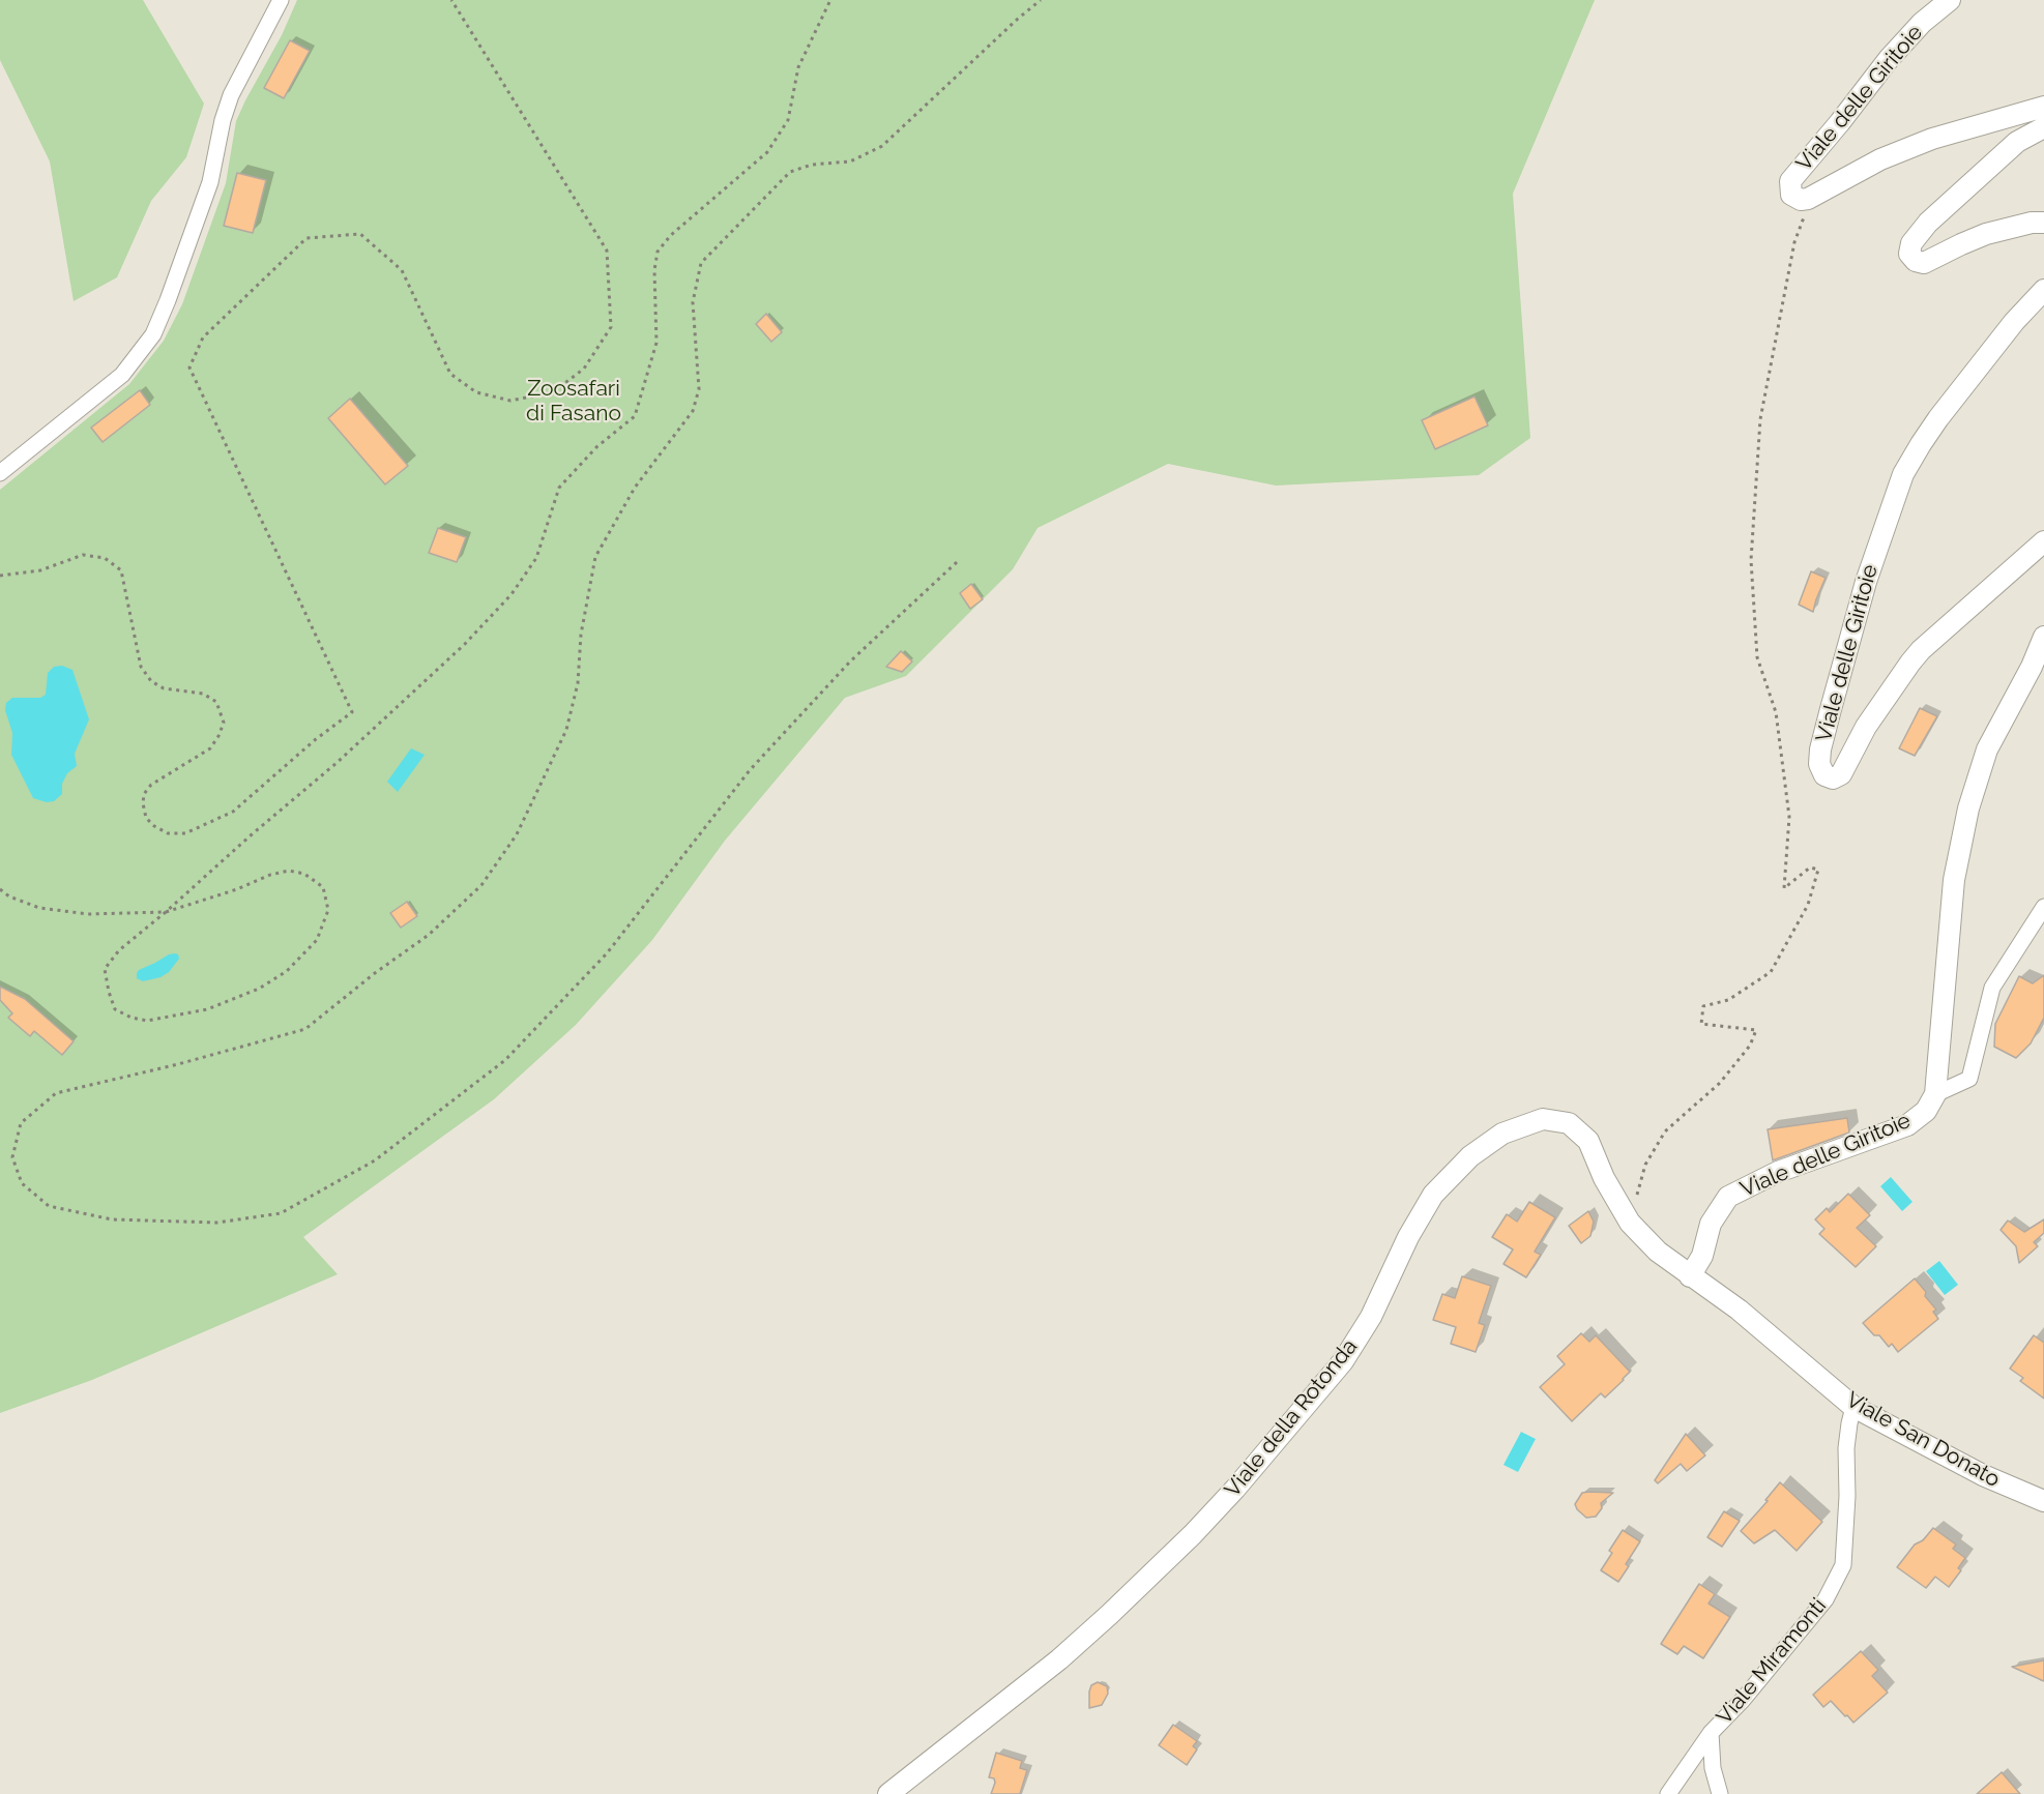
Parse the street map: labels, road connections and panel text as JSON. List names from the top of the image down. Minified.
{"streets":{"street":["Viale delle Giritoie","Viale della Rotonda","Viale San Donato","Viale Miramonti"]},"crossings":[["Viale delle Giritoie","Viale della Rotonda"],["Viale delle Giritoie","Viale San Donato"],["Viale della Rotonda","Viale San Donato"],["Viale San Donato","Viale Miramonti"]],"parks":["Zoosafari di Fasano"]}
